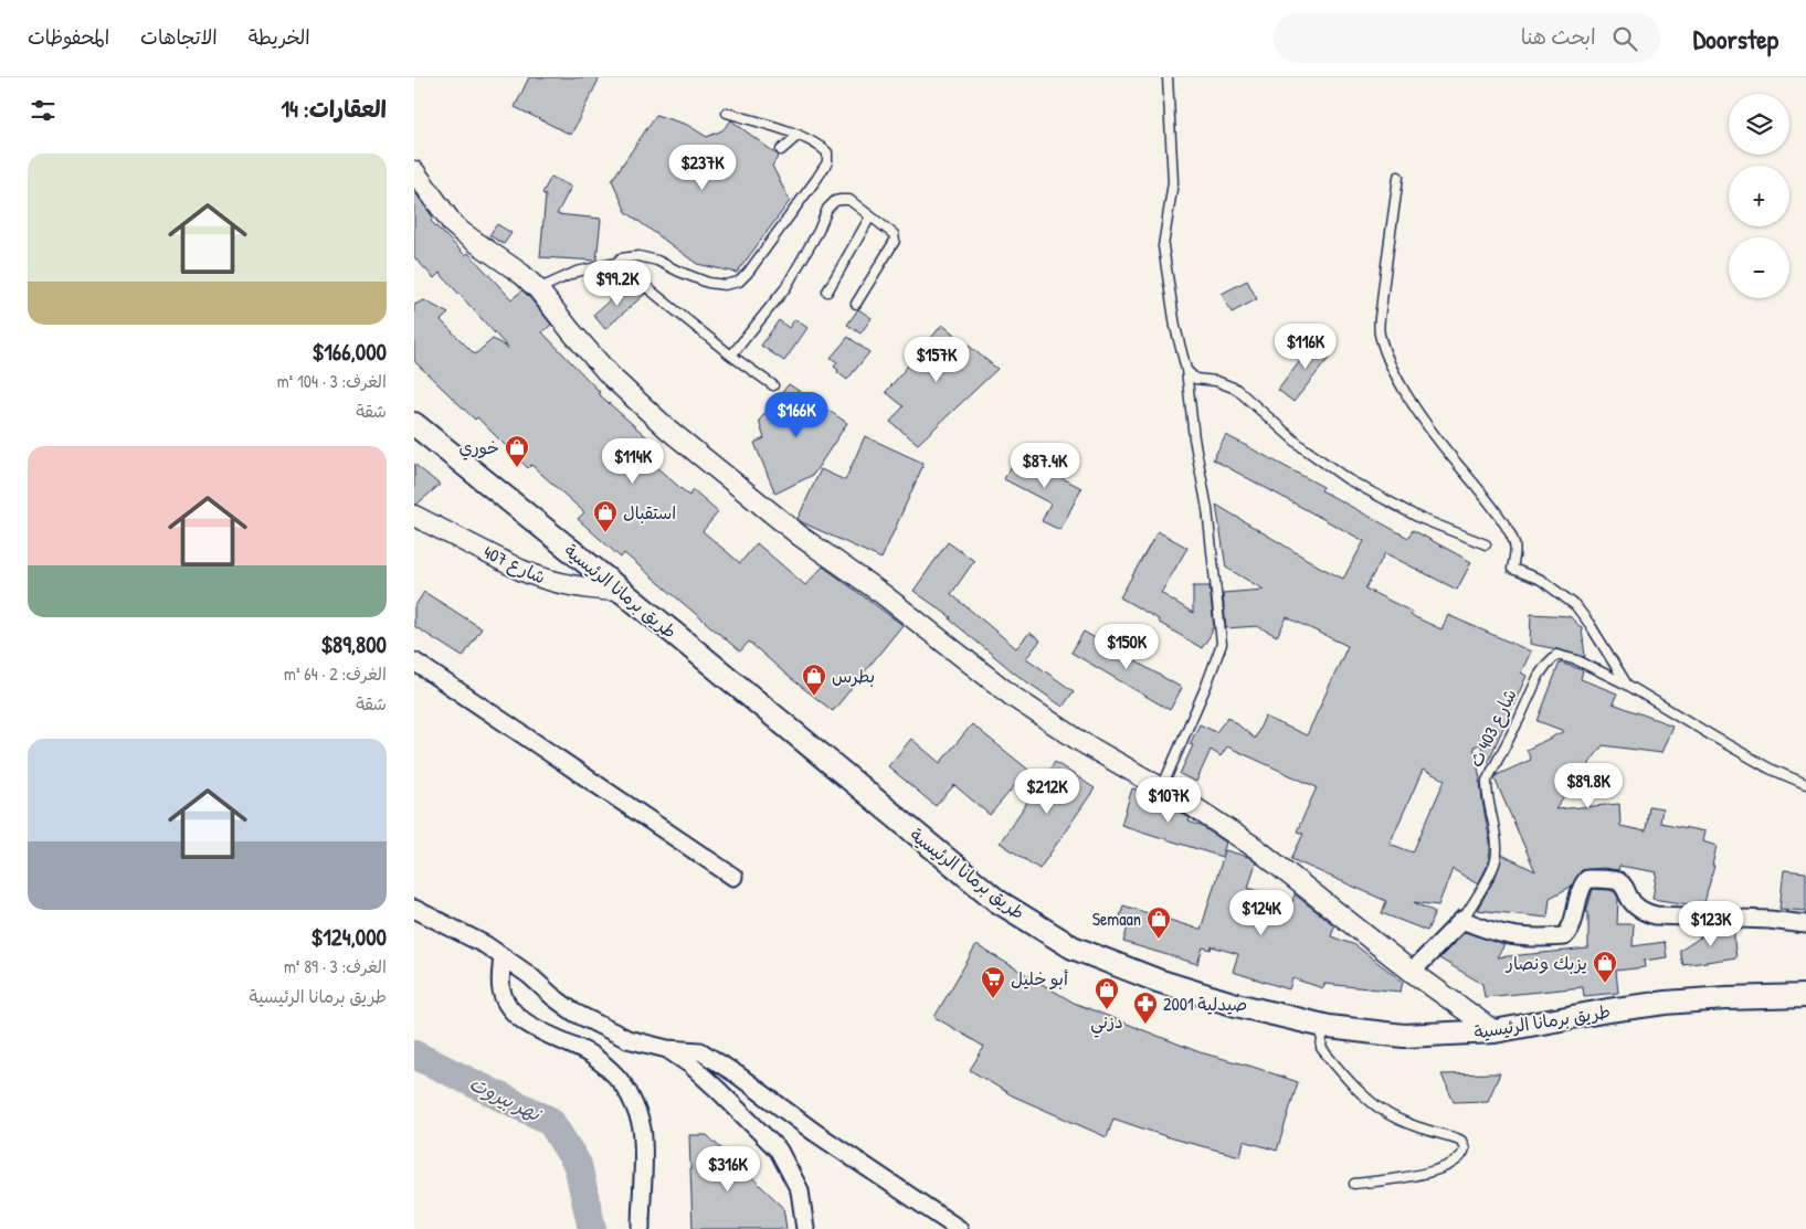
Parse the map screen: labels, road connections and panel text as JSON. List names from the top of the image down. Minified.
{"streets":{"main road":["طريق برمانا الرئيسية"],"street":["شارع 407","شارع 403 ث"]},"crossings":[["شارع 407","طريق برمانا الرئيسية"]],"water":["نهر بيروت"],"places":{"shop":["خوري","استقبال","بطرس","Semaan","يزبك ونصار","دزني"],"supermarket":["أبو خليل"],"pharmacy":["صيدلية 2001"]},"page":{"header":"Doorstep","search":"ابحث هنا","nav":["الخريطة","الاتجاهات","المحفوظات"],"heading":"العقارات: 14","map_buttons":["+","−"],"list":[{"name":"$166,000","note":"الغرف: 3 · 104 m² · شقة"},{"name":"$89,800","note":"الغرف: 2 · 64 m² · شقة"},{"name":"$124,000","note":"الغرف: 3 · 89 m² · طريق برمانا الرئيسية"}],"price":["$237K","$99.2K","$116K","$157K","$166K","$114K","$87.4K","$150K","$89.8K","$212K","$107K","$124K","$123K","$316K"]}}
